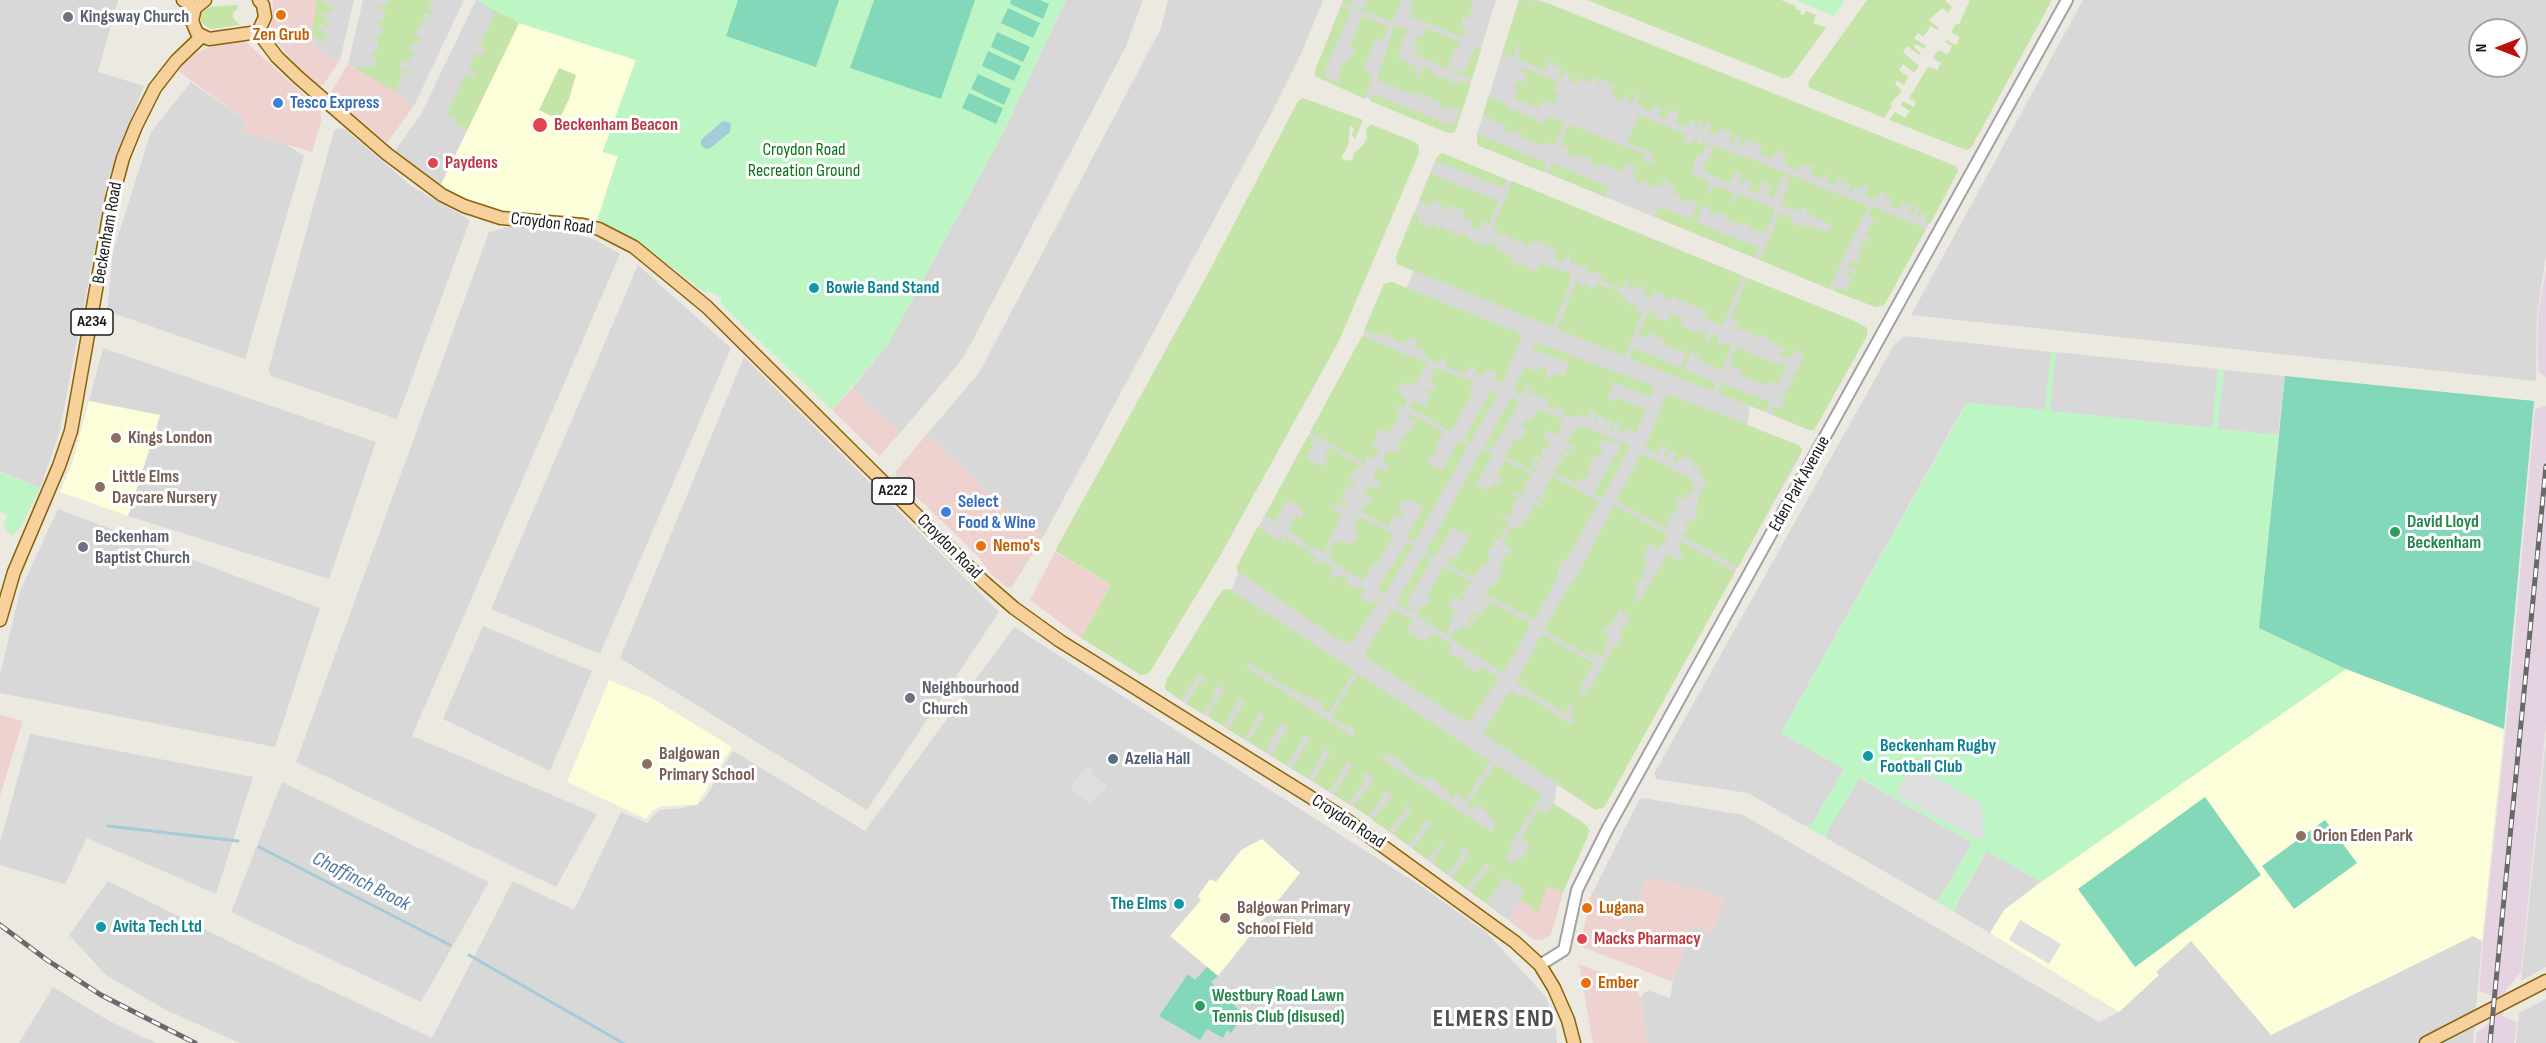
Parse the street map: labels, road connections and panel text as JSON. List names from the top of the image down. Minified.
{"streets":{"main road":["Croydon Road","Beckenham Road","A234","A222"],"street":["Eden Park Avenue"]},"crossings":[["Croydon Road","Eden Park Avenue"]],"districts":["ELMERS END"],"water":["Chaffinch Brook"],"parks":["Croydon Road Recreation Ground"],"places":["Zen Grub","Kingsway Church","Tesco Express","Beckenham Beacon","Paydens","Bowie Band Stand","Kings London","Little Elms Daycare Nursery","Select Food & Wine","David Lloyd Beckenham","Nemo's","Beckenham Baptist Church","Neighbourhood Church","Beckenham Rugby Football Club","Azelia Hall","Balgowan Primary School","Orion Eden Park","The Elms","Lugana","Balgowan Primary School Field","Avita Tech Ltd","Macks Pharmacy","Ember","Westbury Road Lawn Tennis Club (disused)"],"north":"left"}
